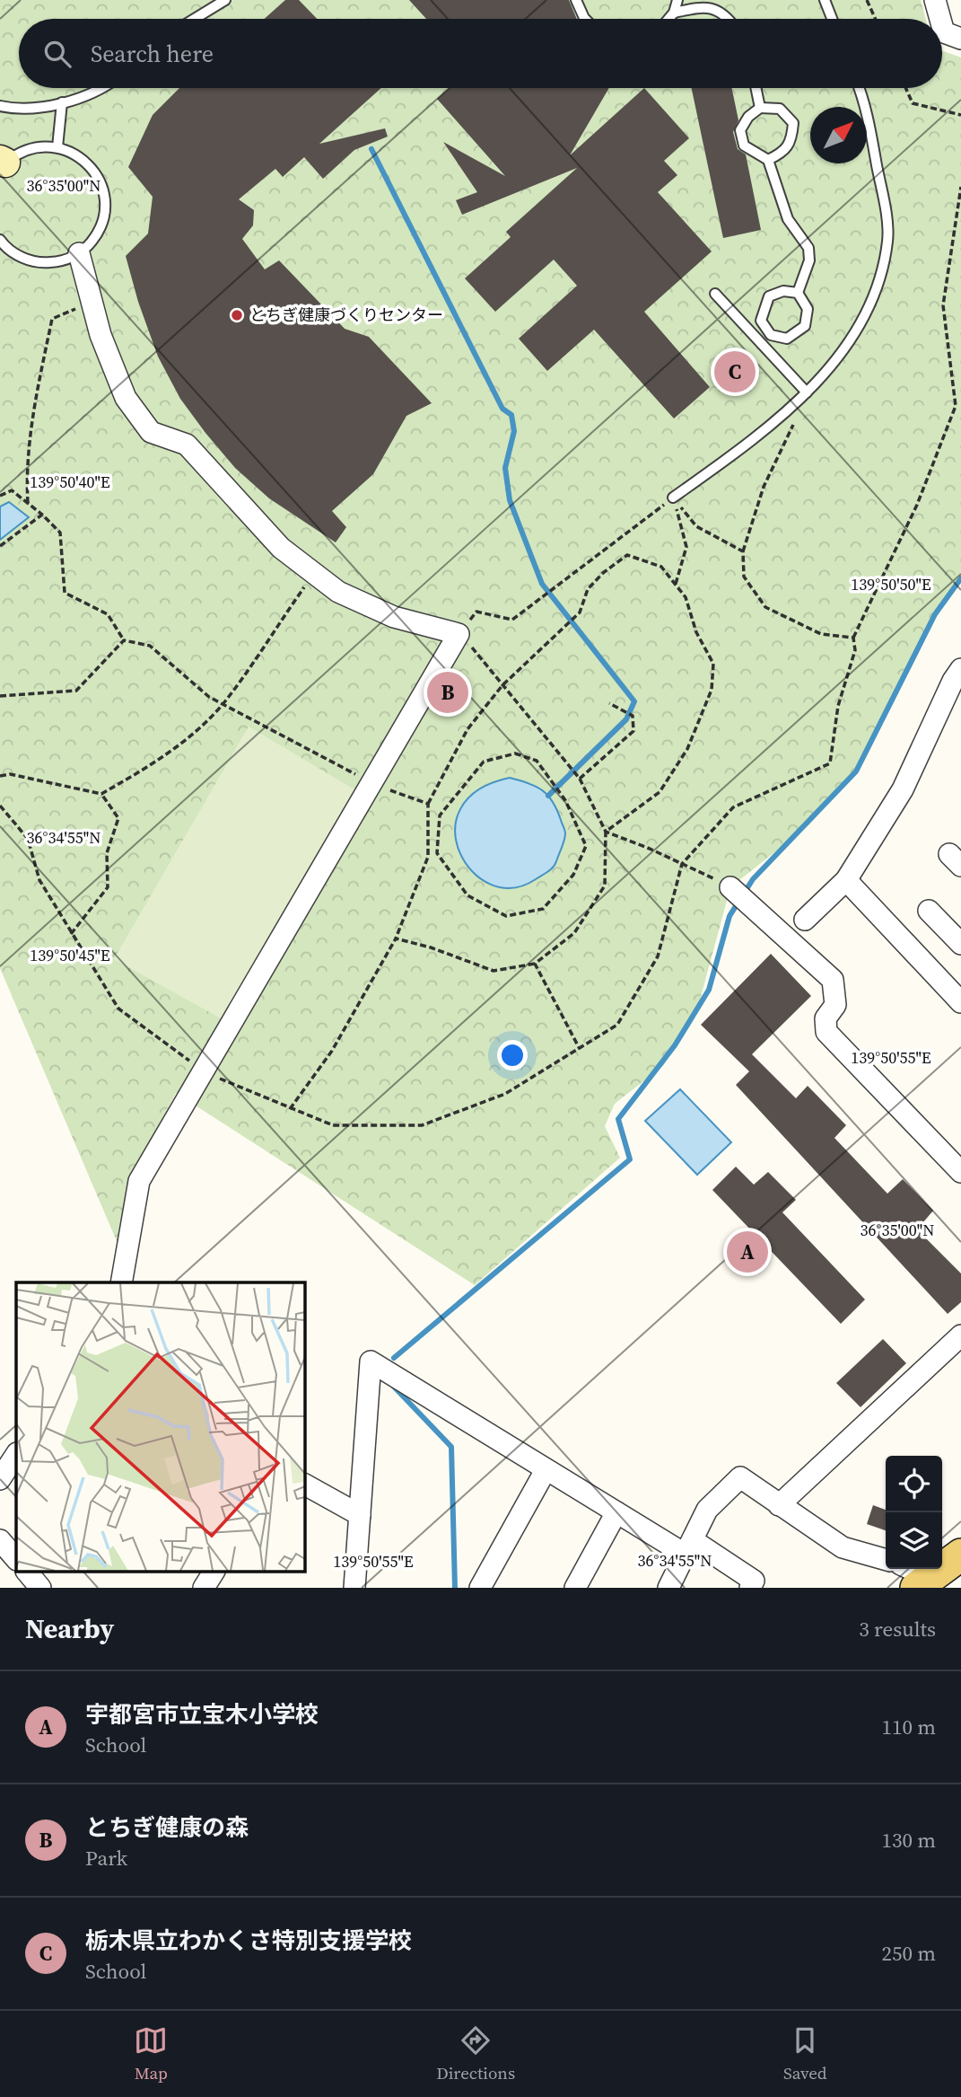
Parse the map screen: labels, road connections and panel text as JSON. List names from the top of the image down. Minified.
{"places":["とちぎ健康づくりセンター"],"north":"top right","page":{"search":"Search here","pins":["C","B","A"],"heading":["Nearby","3 results"],"list":[{"mark":"A","name":"宇都宮市立宝木小学校","note":"School","value":"110 m"},{"mark":"B","name":"とちぎ健康の森","note":"Park","value":"130 m"},{"mark":"C","name":"栃木県立わかくさ特別支援学校","note":"School","value":"250 m"}],"nav":["Map","Directions","Saved"]},"coordinates":["36°35'00\"N","139°50'40\"E","139°50'50\"E","36°34'55\"N","139°50'45\"E","139°50'55\"E"]}
